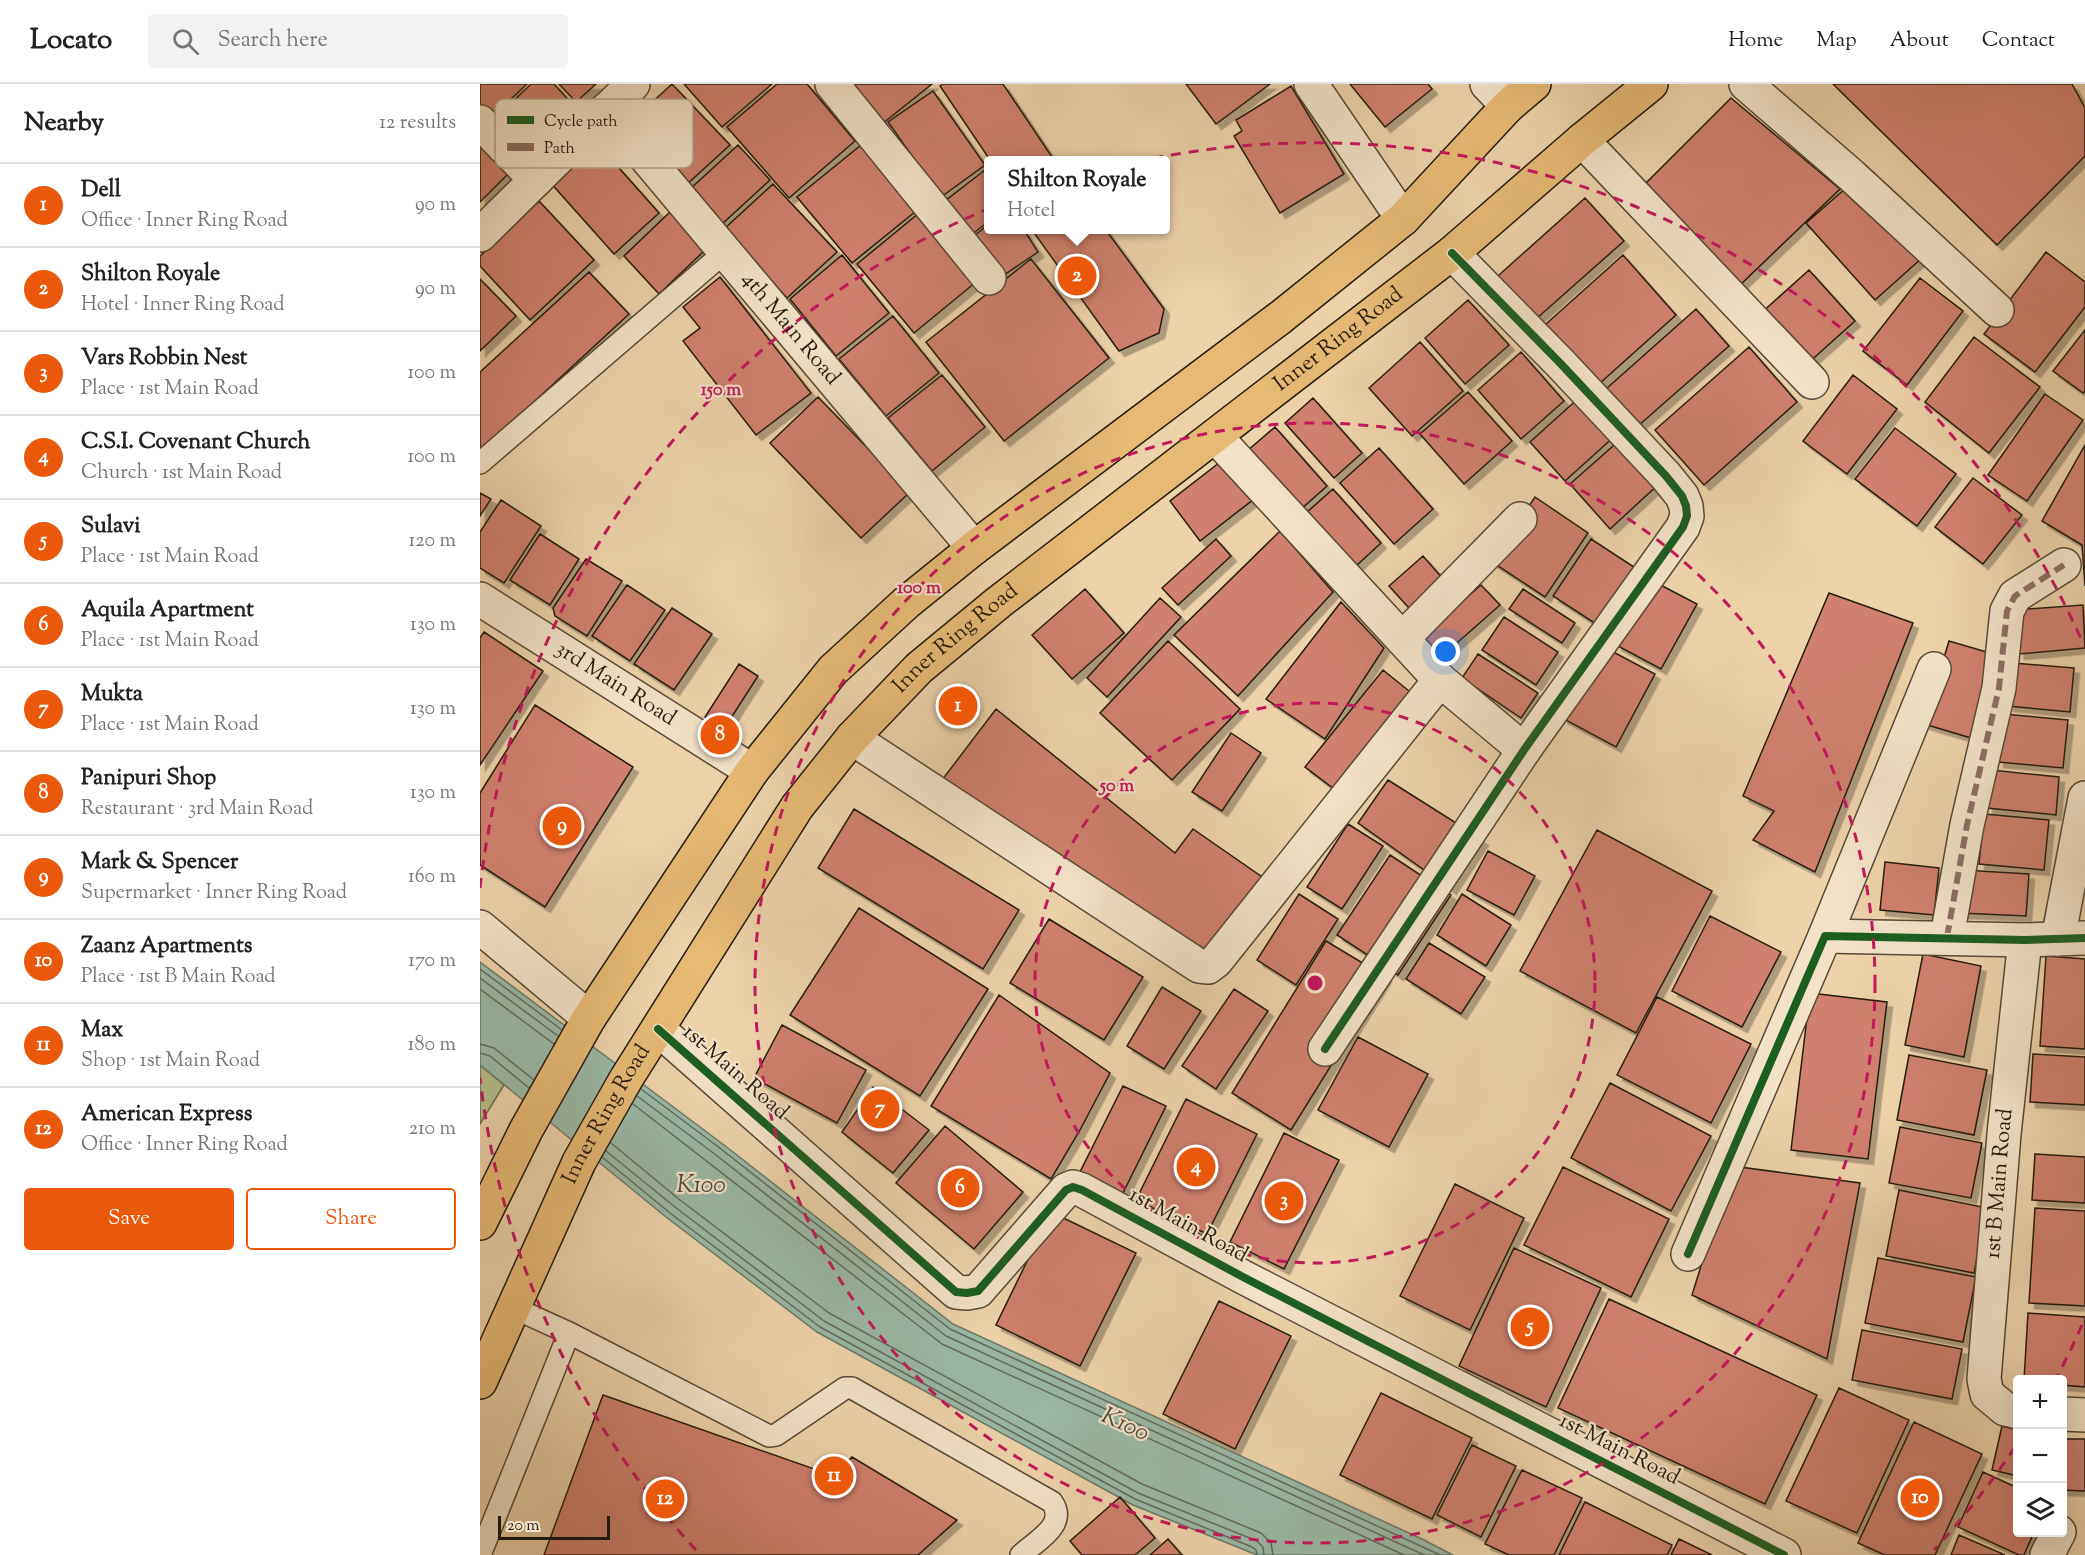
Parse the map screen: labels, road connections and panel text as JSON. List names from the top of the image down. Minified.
{"streets":{"main road":["Inner Ring Road"],"street":["4th Main Road","3rd Main Road","1st Main Road","1st B Main Road"]},"crossings":[["Inner Ring Road","1st Main Road"]],"water":["K100"],"legend":["Cycle path","Path"],"scale_bar":"20 m","page":{"header":"Locato","search":"Search here","nav":["Home","Map","About","Contact"],"heading":["Nearby","12 results"],"popup":["Shilton Royale","Hotel"],"list":[{"mark":"1","name":"Dell","note":"Office · Inner Ring Road","value":"90 m"},{"mark":"2","name":"Shilton Royale","note":"Hotel · Inner Ring Road","value":"90 m"},{"mark":"3","name":"Vars Robbin Nest","note":"Place · 1st Main Road","value":"100 m"},{"mark":"4","name":"C.S.I. Covenant Church","note":"Church · 1st Main Road","value":"100 m"},{"mark":"5","name":"Sulavi","note":"Place · 1st Main Road","value":"120 m"},{"mark":"6","name":"Aquila Apartment","note":"Place · 1st Main Road","value":"130 m"},{"mark":"7","name":"Mukta","note":"Place · 1st Main Road","value":"130 m"},{"mark":"8","name":"Panipuri Shop","note":"Restaurant · 3rd Main Road","value":"130 m"},{"mark":"9","name":"Mark & Spencer","note":"Supermarket · Inner Ring Road","value":"160 m"},{"mark":"10","name":"Zaanz Apartments","note":"Place · 1st B Main Road","value":"170 m"},{"mark":"11","name":"Max","note":"Shop · 1st Main Road","value":"180 m"},{"mark":"12","name":"American Express","note":"Office · Inner Ring Road","value":"210 m"}],"pins":["2","1","8","9","7","4","6","3","5","11","10","12"],"buttons":["Save","Share"],"map_buttons":["+","−"],"scale":"20 m"},"rings":["150 m","100 m","50 m"]}
